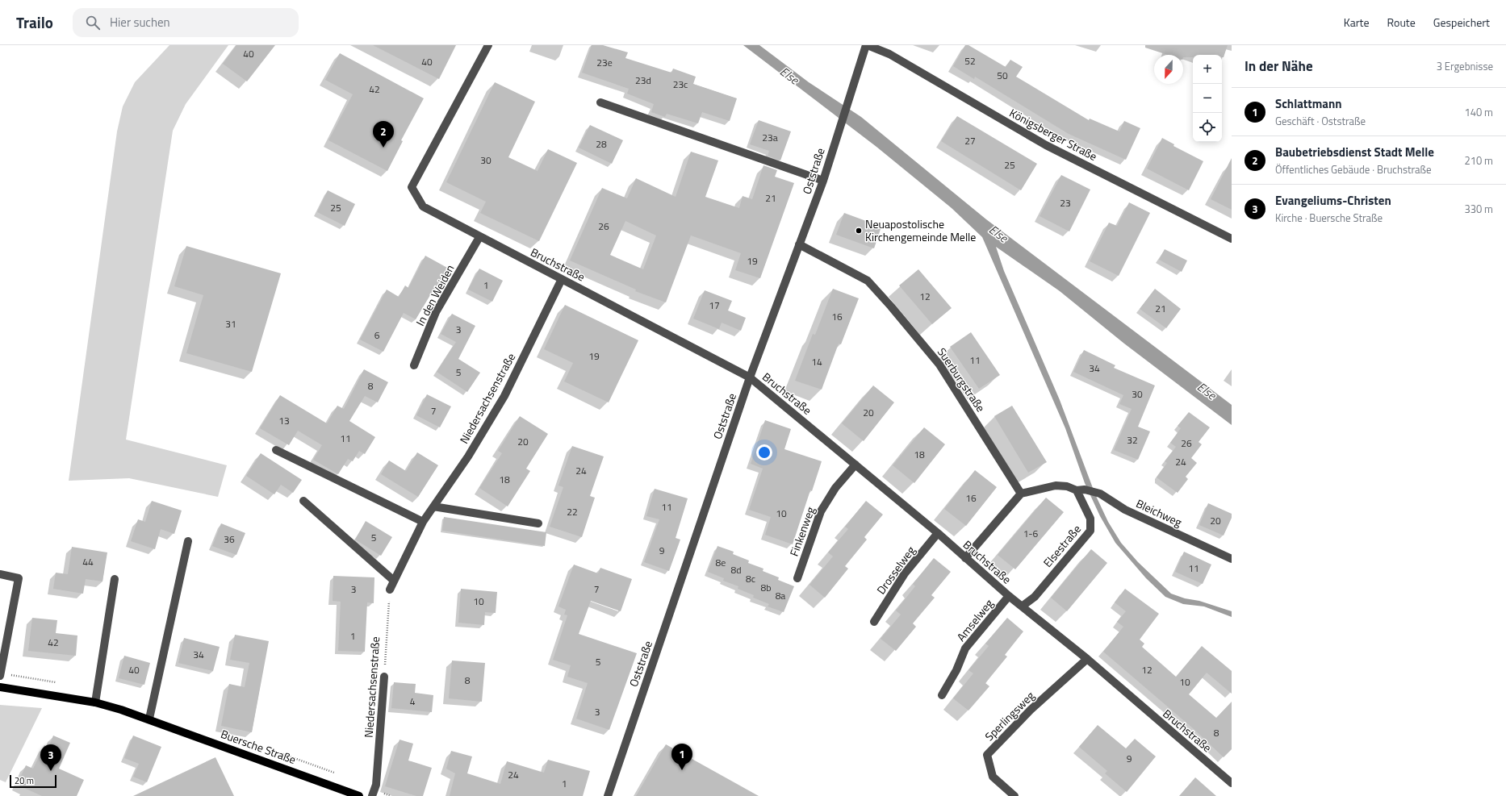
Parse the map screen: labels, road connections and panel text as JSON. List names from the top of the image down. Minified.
{"streets":{"main road":["Buersche Straße"],"street":["Königsberger Straße","Oststraße","Bruchstraße","In den Weiden","Suerburgstraße","Niedersachsenstraße","Bleichweg","Finkenweg","Elsestraße","Drosselweg","Amselweg","Sperlingsweg"]},"crossings":[["Königsberger Straße","Oststraße"],["Oststraße","Bruchstraße"],["Oststraße","Suerburgstraße"],["Bruchstraße","In den Weiden"],["Bruchstraße","Niedersachsenstraße"],["Bruchstraße","Finkenweg"],["Bruchstraße","Elsestraße"],["Bruchstraße","Drosselweg"],["Bruchstraße","Amselweg"],["Bruchstraße","Sperlingsweg"],["Suerburgstraße","Bleichweg"],["Bleichweg","Elsestraße"]],"water":["Else"],"places":["Neuapostolische Kirchengemeinde Melle"],"house_numbers":["40","52","40","23e","50","23d","23c","42","23a","27","28","30","25","21","23","25","26","19","1","12","17","21","16","31","3","6","19","11","14","34","5","8","30","7","20","13","11","32","20","26","18","24","24","18","16","11","22","10","20","1-6","5","36","9","44","8e","11","8d","8c","8b","3","7","8a","10","1","42","34","5","40","12","8","10","4","3","8","9","24","1"],"scale_bar":"20 m","north":"bottom","page":{"header":"Trailo","search":"Hier suchen","nav":["Karte","Route","Gespeichert"],"heading":["In der Nähe","3 Ergebnisse"],"map_buttons":["+","−"],"list":[{"mark":"1","name":"Schlattmann","note":"Geschäft · Oststraße","value":"140 m"},{"mark":"2","name":"Baubetriebsdienst Stadt Melle","note":"Öffentliches Gebäude · Bruchstraße","value":"210 m"},{"mark":"3","name":"Evangeliums-Christen","note":"Kirche · Buersche Straße","value":"330 m"}],"pins":["2","1","3"],"scale":"20 m"}}
